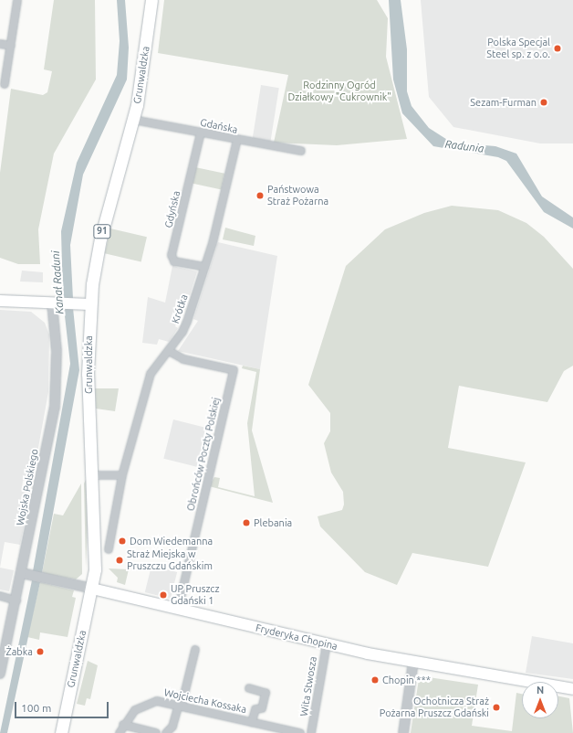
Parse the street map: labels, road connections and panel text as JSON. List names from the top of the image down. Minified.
{"streets":{"main road":["Grunwaldzka","91","Fryderyka Chopina"],"street":["Gdańska","Gdyńska","Krótka","Obrońców Poczty Polskiej","Wojska Polskiego","Wita Stwosza","Wojciecha Kossaka"]},"crossings":[["Grunwaldzka","Gdańska"],["Grunwaldzka","Fryderyka Chopina"],["Gdańska","Gdyńska"],["Gdańska","Krótka"],["Gdyńska","Krótka"],["Krótka","Obrońców Poczty Polskiej"],["Obrońców Poczty Polskiej","Fryderyka Chopina"],["Wojska Polskiego","Fryderyka Chopina"],["Fryderyka Chopina","Wita Stwosza"]],"water":["Radunia","Kanał Raduni"],"parks":["Rodzinny Ogród Działkowy \"Cukrownik\""],"places":["Polska Specjal Steel sp. z o.o.","Sezam-Furman","Państwowa Straż Pożarna","Plebania","Dom Wiedemanna","Straż Miejska w Pruszczu Gdańskim","UP Pruszcz Gdański 1","Żabka","Chopin ***","Ochotnicza Straż Pożarna Pruszcz Gdański"],"scale_bar":"100 m","north":"top"}
